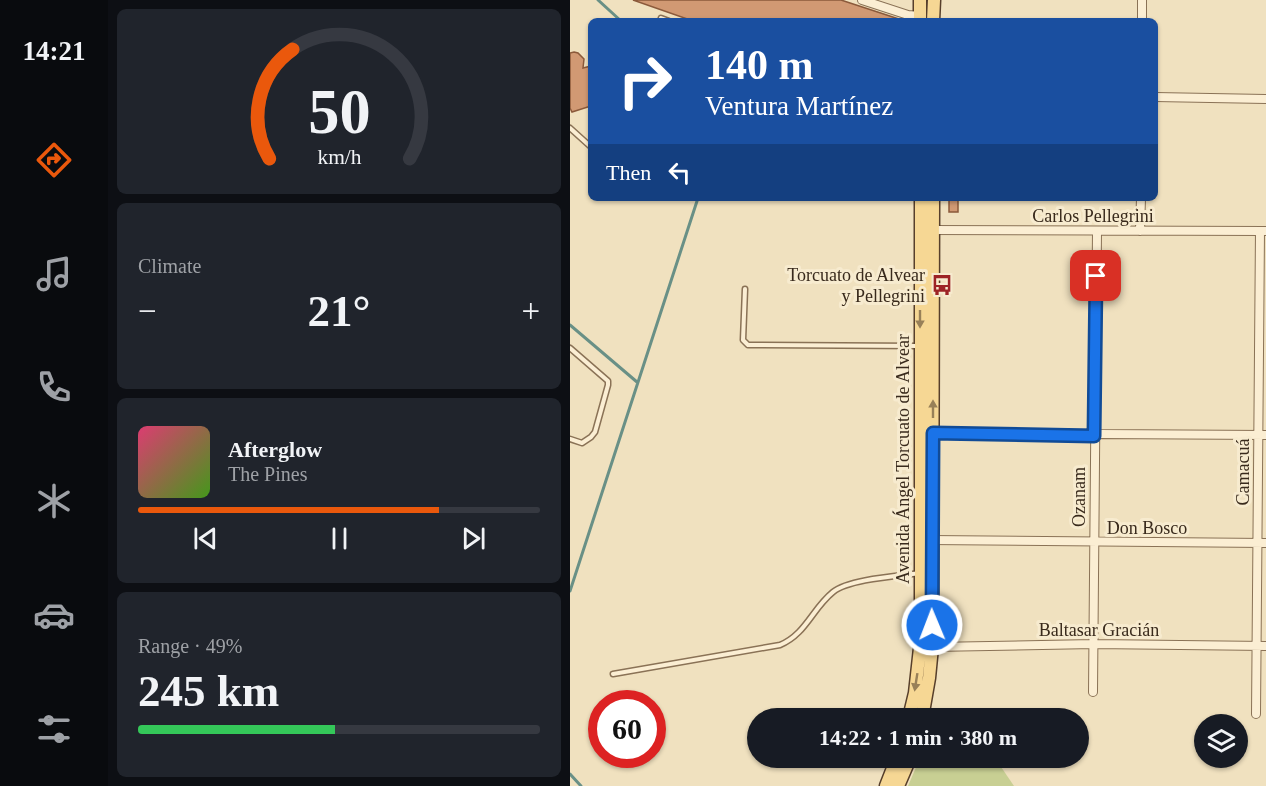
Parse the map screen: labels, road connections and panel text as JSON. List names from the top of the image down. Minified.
{"streets":{"main road":["Avenida Ángel Torcuato de Alvear"],"street":["Carlos Pellegrini","Camacuá","Ozanam","Don Bosco","Baltasar Gracián"]},"crossings":[["Carlos Pellegrini","Avenida Ángel Torcuato de Alvear"],["Carlos Pellegrini","Camacuá"],["Carlos Pellegrini","Ozanam"],["Avenida Ángel Torcuato de Alvear","Don Bosco"],["Avenida Ángel Torcuato de Alvear","Baltasar Gracián"],["Camacuá","Don Bosco"],["Camacuá","Baltasar Gracián"],["Ozanam","Don Bosco"],["Ozanam","Baltasar Gracián"]],"places":{"bus stop":["Torcuato de Alvear y Pellegrini"]},"page":{"tabs":"14:21","turn":["140 m","Ventura Martínez"],"then":"Then","tile":["Climate",["Range · 49%","245 km"]],"heat":["−","21°","+"],"song":["Afterglow","The Pines"],"limit":"60","trip":"14:22 · 1 min · 380 m","gauge":["50","km/h"]}}
